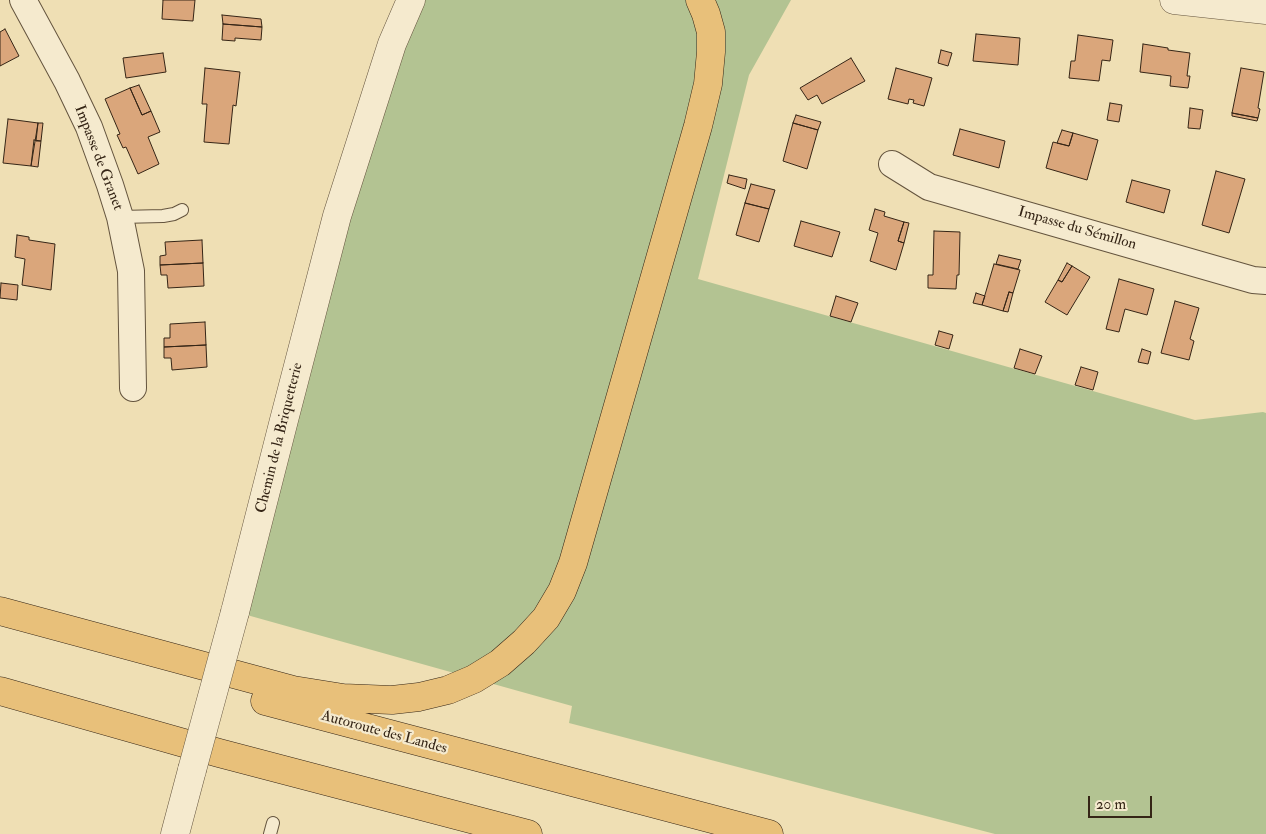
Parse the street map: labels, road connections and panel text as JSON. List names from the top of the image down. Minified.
{"streets":{"highway":["Autoroute des Landes"],"street":["Impasse de Granet","Impasse du Sémillon","Chemin de la Briquetterie"]},"scale_bar":"20 m"}
